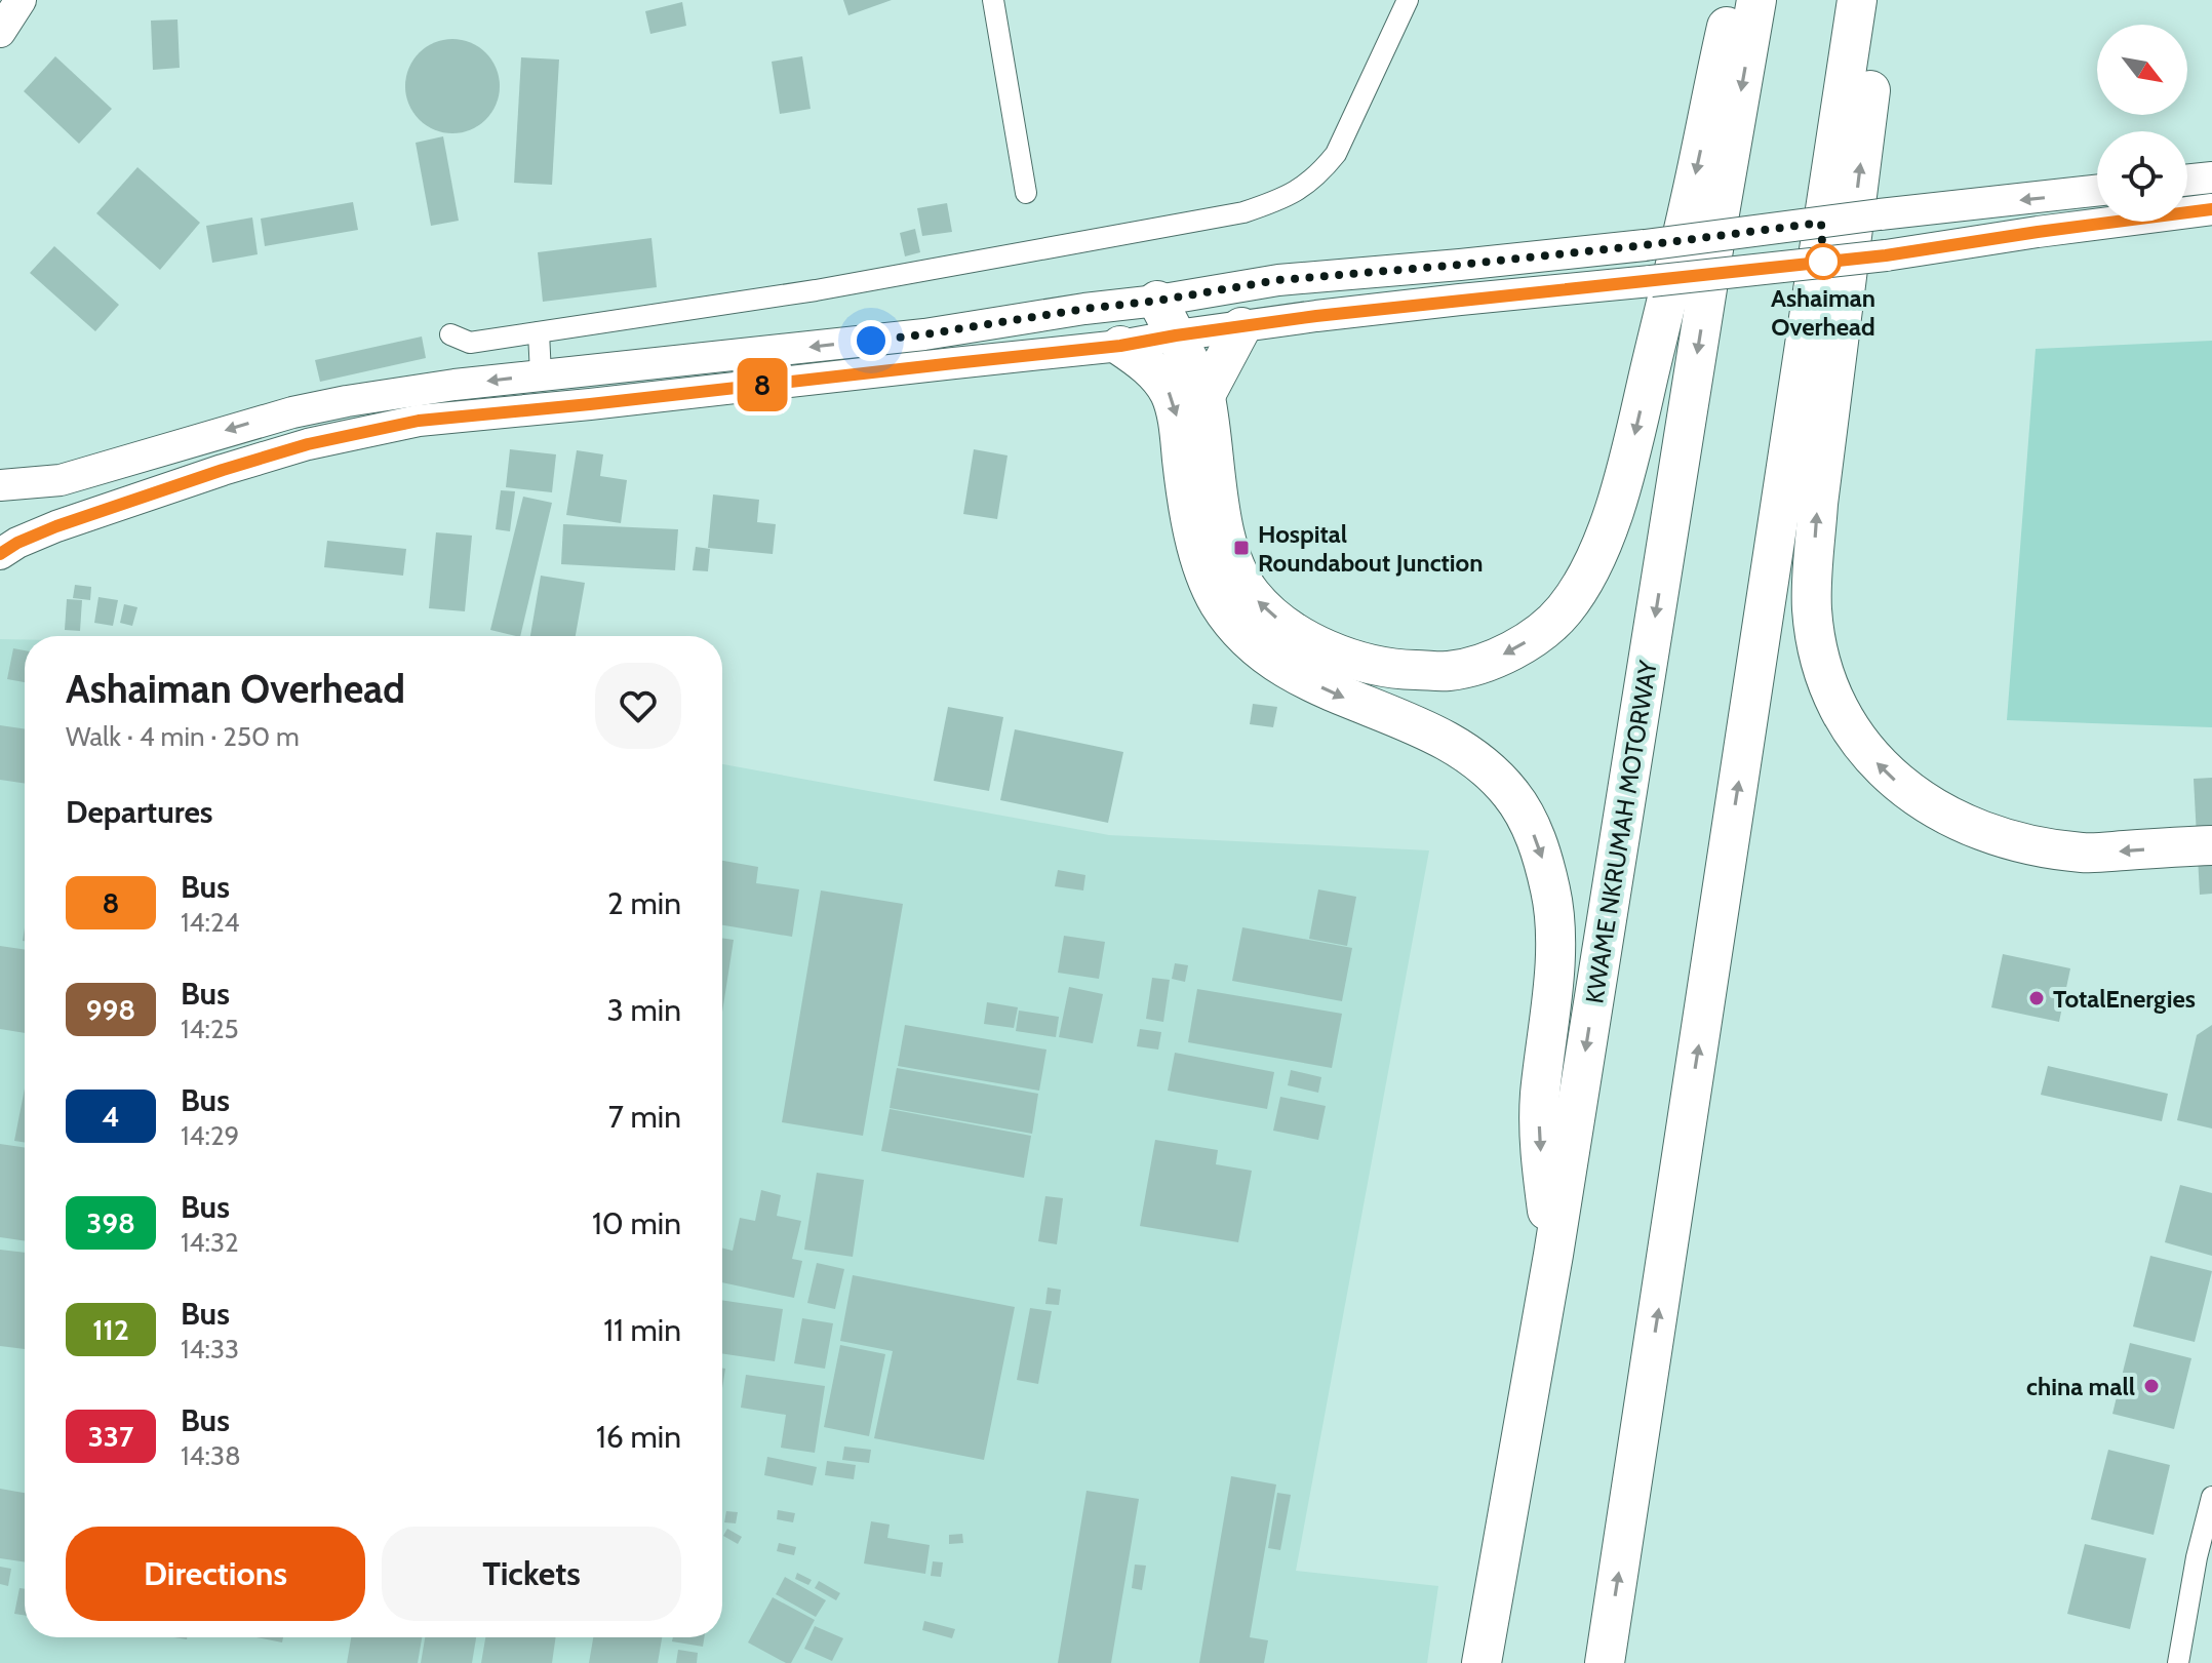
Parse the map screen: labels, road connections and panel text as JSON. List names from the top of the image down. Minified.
{"streets":{"highway":["KWAME NKRUMAH MOTORWAY"]},"places":{"other":["Ashaiman Overhead","TotalEnergies","china mall"],"transit":["Hospital Roundabout Junction"]},"lines":["bus line 8"],"north":"bottom right","page":{"on_map":"8","heading":[["Ashaiman Overhead","Walk · 4 min · 250 m"],"Departures"],"list":[{"mark":"8","name":"Bus","note":"14:24","value":"2 min"},{"mark":"998","name":"Bus","note":"14:25","value":"3 min"},{"mark":"4","name":"Bus","note":"14:29","value":"7 min"},{"mark":"398","name":"Bus","note":"14:32","value":"10 min"},{"mark":"112","name":"Bus","note":"14:33","value":"11 min"},{"mark":"337","name":"Bus","note":"14:38","value":"16 min"}],"buttons":["Directions","Tickets"]}}
